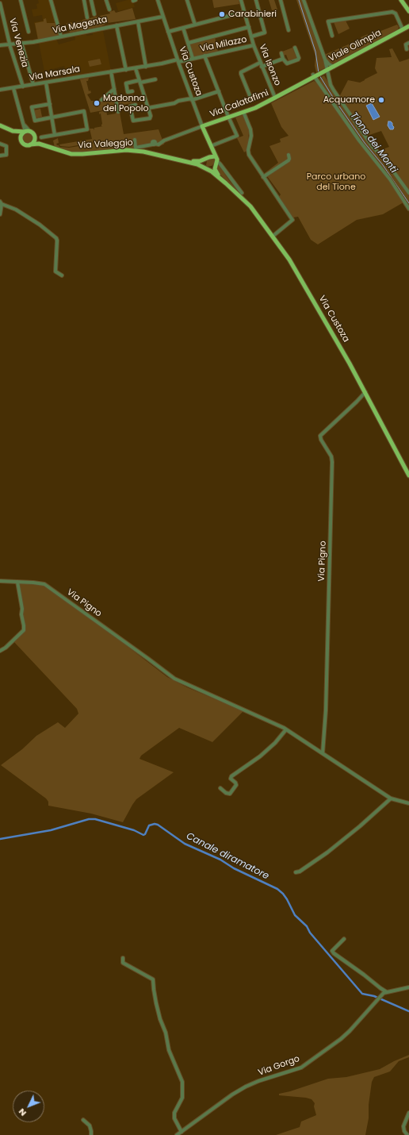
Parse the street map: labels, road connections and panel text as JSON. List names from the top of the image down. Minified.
{"streets":{"main road":["Viale Olimpia","Via Custoza","Via Calatafimi","Via Valeggio"],"street":["Via Magenta","Via Venezia","Via Milazzo","Via Isonzo","Via Marsala","Via Pigno","Via Gorgo"]},"crossings":[["Via Magenta","Via Venezia"],["Via Magenta","Via Custoza"],["Via Venezia","Via Marsala"],["Via Milazzo","Via Isonzo"],["Via Milazzo","Via Custoza"],["Via Milazzo","Via Marsala"],["Viale Olimpia","Via Calatafimi"],["Via Isonzo","Via Calatafimi"],["Via Custoza","Via Marsala"],["Via Custoza","Via Calatafimi"],["Via Custoza","Via Valeggio"],["Via Custoza","Via Pigno"]],"water":["Tione dei Monti","Canale diramatore"],"parks":["Parco urbano del Tione"],"places":["Carabinieri","Acquamore","Madonna del Popolo"],"north":"bottom left"}
